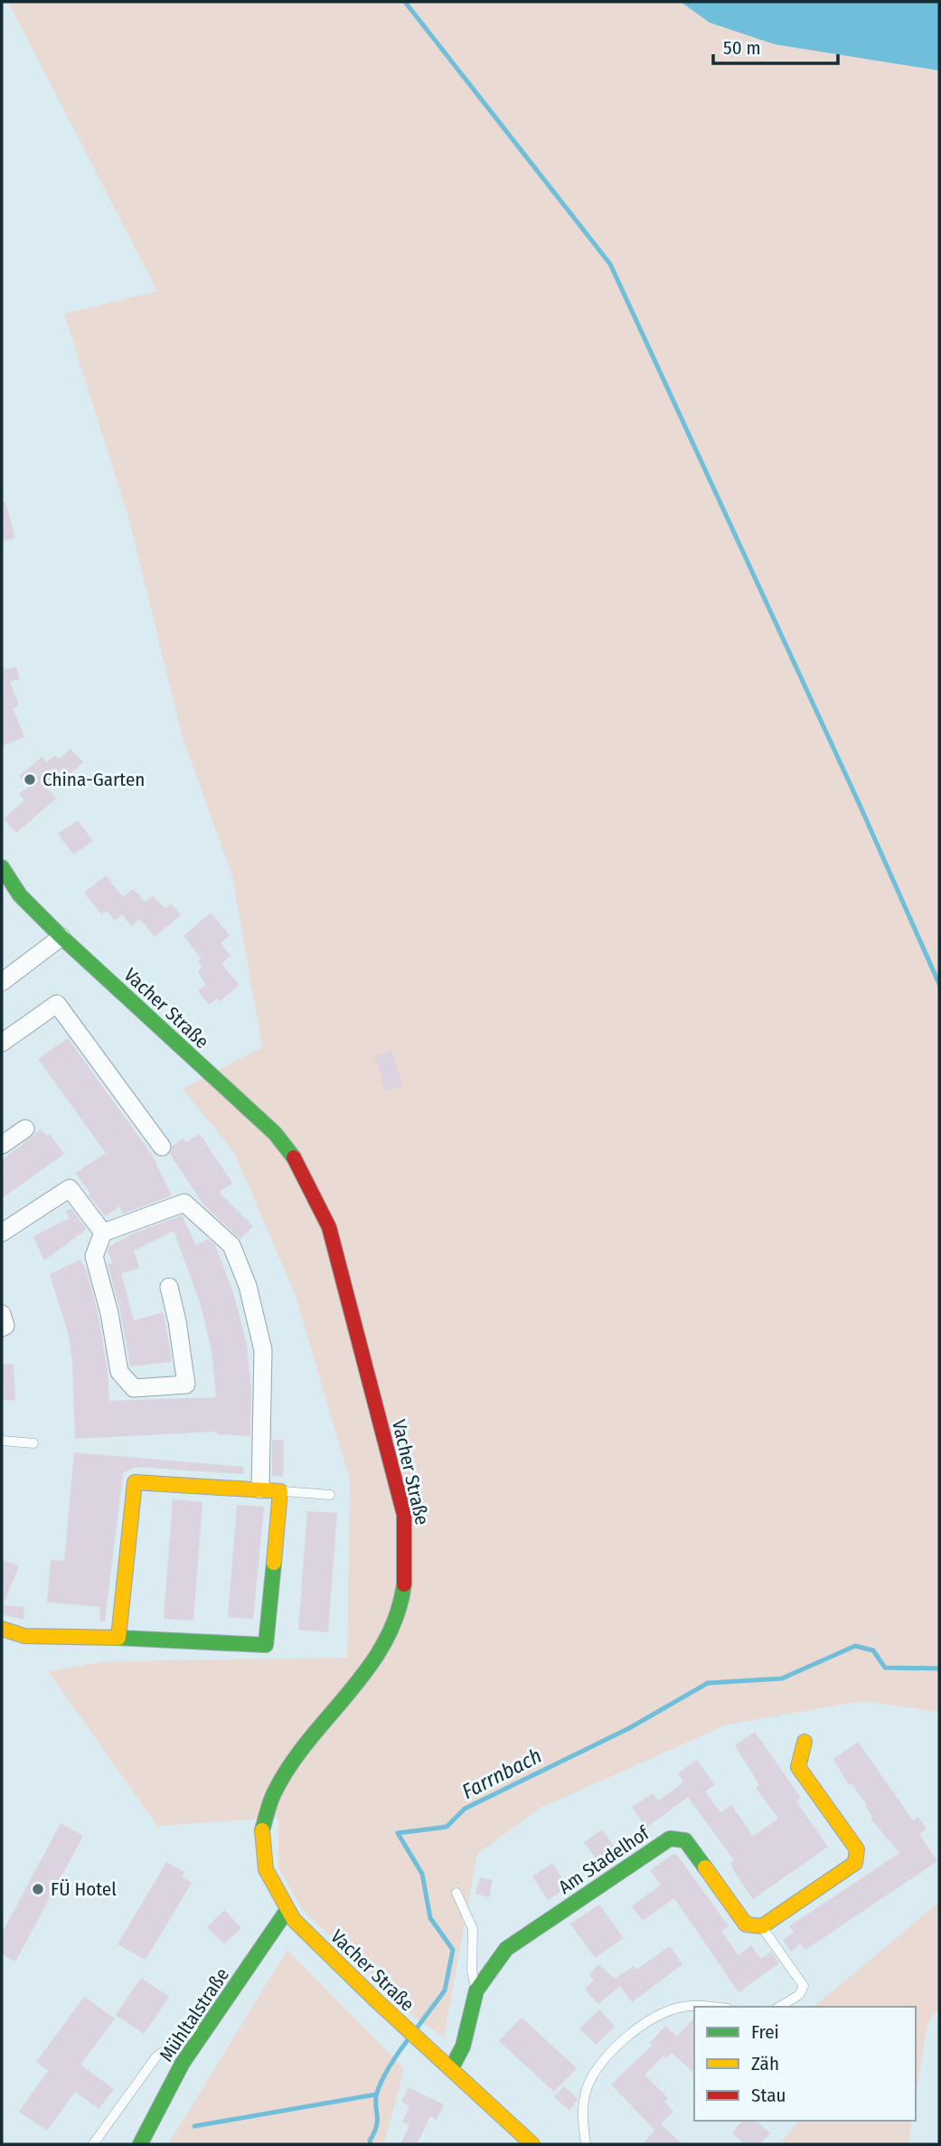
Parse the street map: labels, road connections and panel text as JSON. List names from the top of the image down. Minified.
{"streets":{"street":["Vacher Straße","Am Stadelhof","Mühltalstraße"]},"crossings":[["Vacher Straße","Am Stadelhof"],["Vacher Straße","Mühltalstraße"]],"water":["Farrnbach"],"places":["China-Garten","FÜ Hotel"],"legend":["Frei","Zäh","Stau"],"scale_bar":"50 m"}
